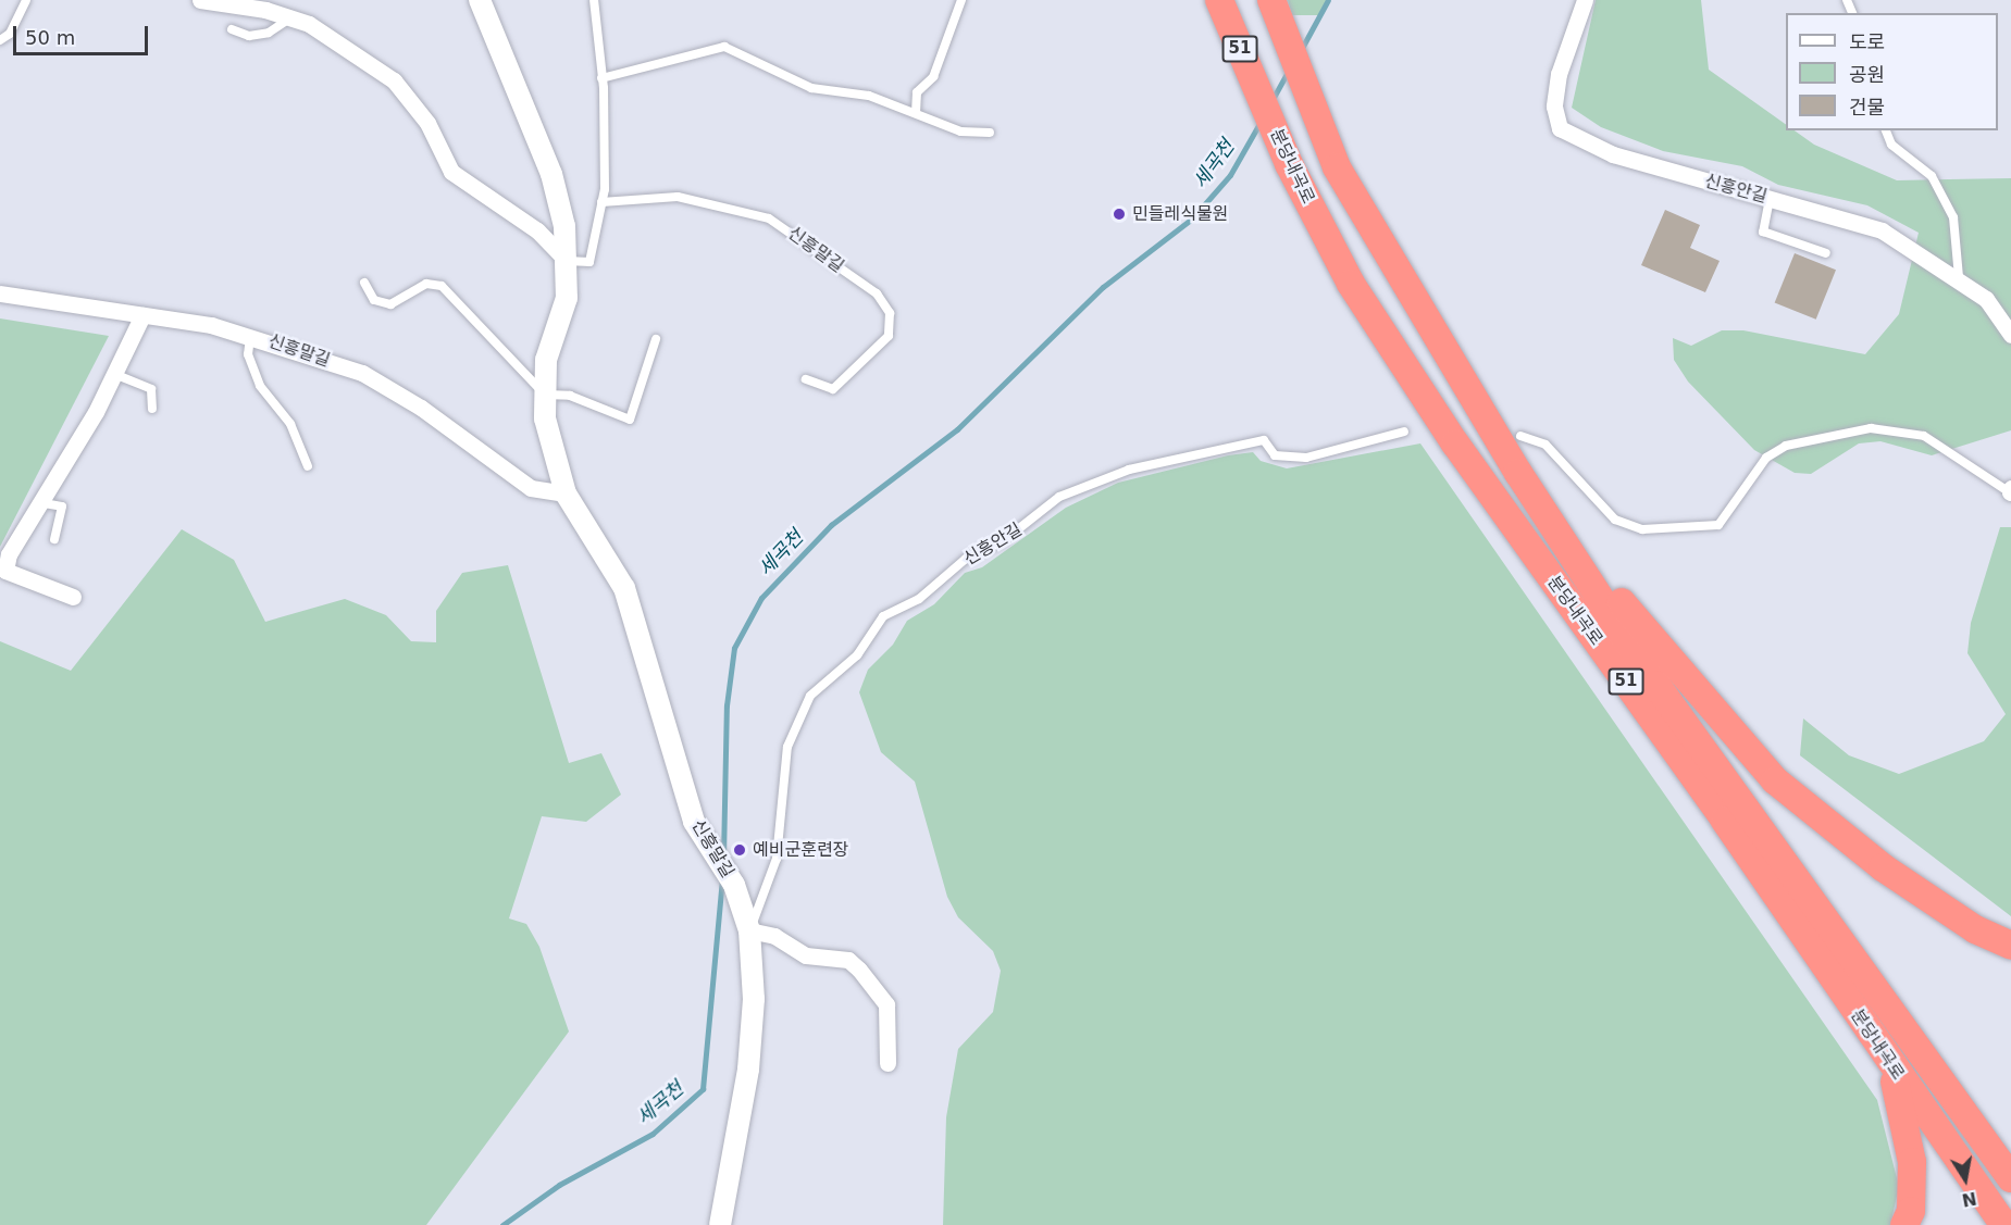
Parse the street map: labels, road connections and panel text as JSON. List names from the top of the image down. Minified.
{"streets":{"highway":["51","분당내곡로"],"street":["신흥안길","신흥말길"]},"crossings":[["신흥안길","신흥말길"]],"water":["세곡천"],"places":["민들레식물원","예비군훈련장"],"legend":["도로","공원","건물"],"scale_bar":"50 m","north":"bottom"}
